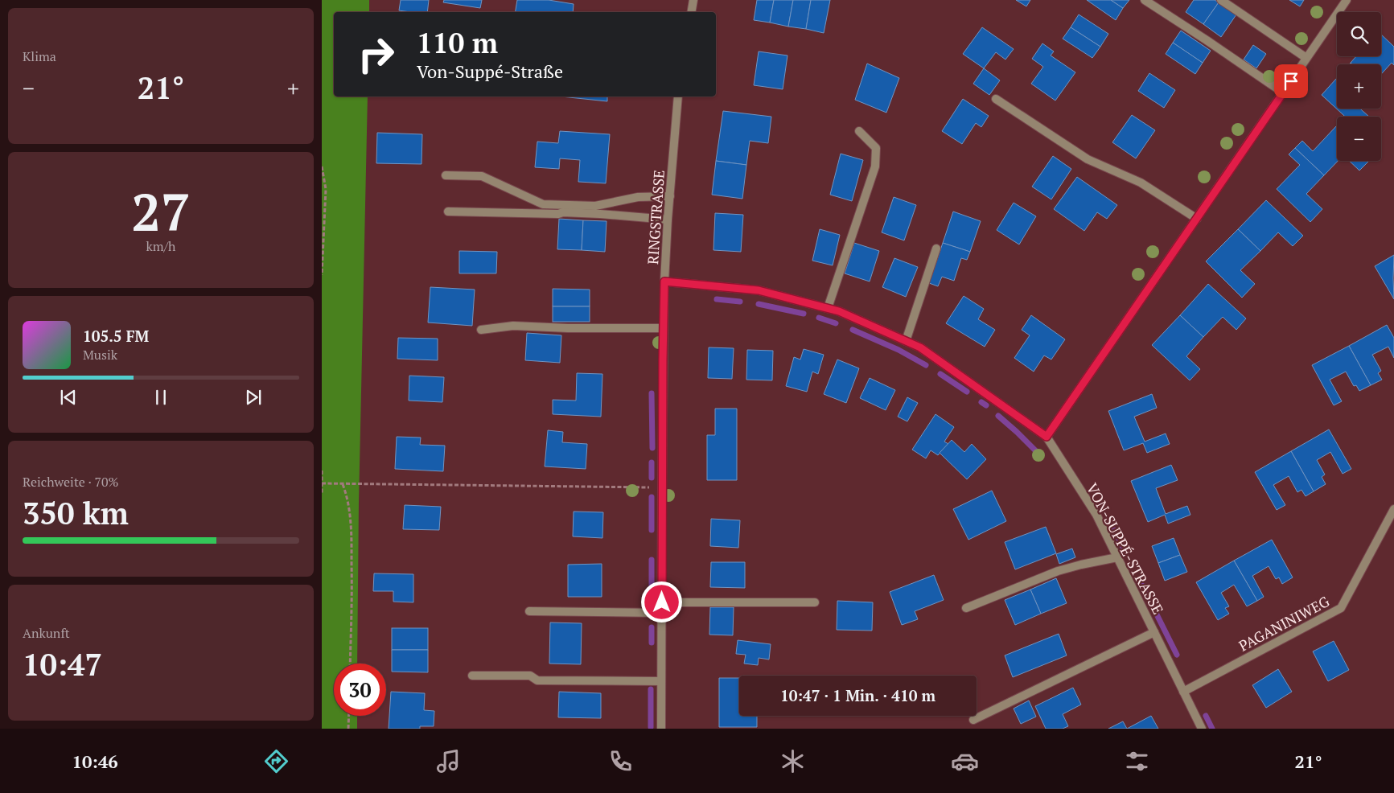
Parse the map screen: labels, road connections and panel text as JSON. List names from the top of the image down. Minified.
{"streets":{"street":["RINGSTRASSE","VON-SUPPÉ-STRASSE","PAGANINIWEG"]},"crossings":[["RINGSTRASSE","VON-SUPPÉ-STRASSE"],["VON-SUPPÉ-STRASSE","PAGANINIWEG"]],"page":{"tile":["Klima",["27","km/h"],["Reichweite · 70%","350 km"],["Ankunft","10:47"]],"map_buttons":["+","−"],"turn":["110 m","Von-Suppé-Straße"],"heat":["−","21°","+"],"song":["105.5 FM","Musik"],"limit":"30","trip":"10:47 · 1 Min. · 410 m","tabs":["10:46","21°"]}}
